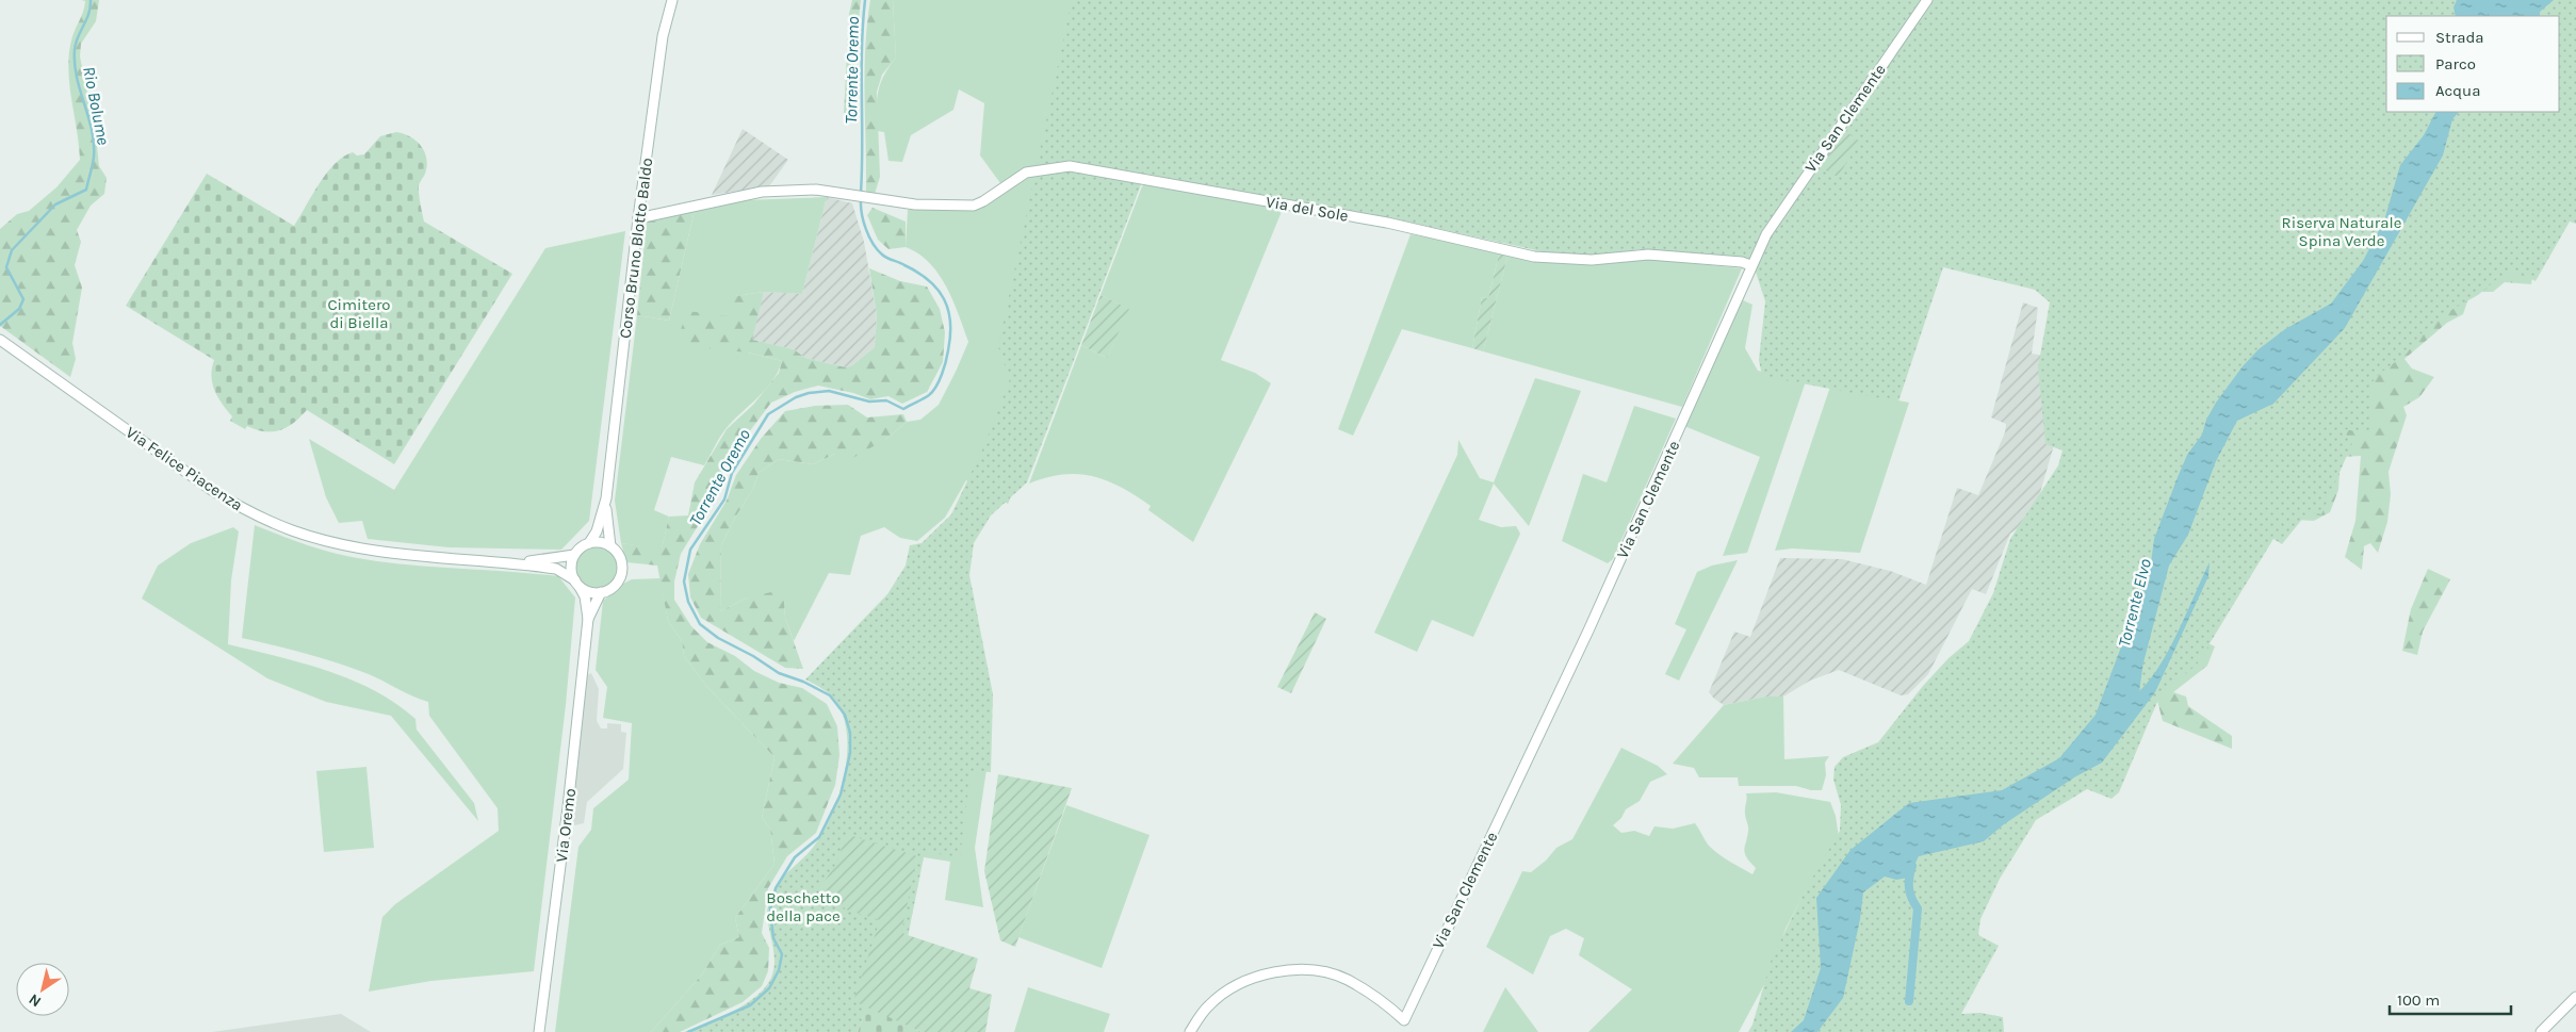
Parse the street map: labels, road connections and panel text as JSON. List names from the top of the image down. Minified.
{"streets":{"street":["Via San Clemente","Via del Sole","Corso Bruno Blotto Baldo","Via Felice Piacenza","Via Oremo"]},"crossings":[["Via San Clemente","Via del Sole"],["Via del Sole","Corso Bruno Blotto Baldo"],["Corso Bruno Blotto Baldo","Via Felice Piacenza"],["Corso Bruno Blotto Baldo","Via Oremo"],["Via Felice Piacenza","Via Oremo"]],"water":["Torrente Oremo","Rio Bolume","Torrente Elvo"],"parks":["Riserva Naturale Spina Verde","Cimitero di Biella","Boschetto della pace"],"legend":["Strada","Parco","Acqua"],"scale_bar":"100 m","north":"bottom left"}
